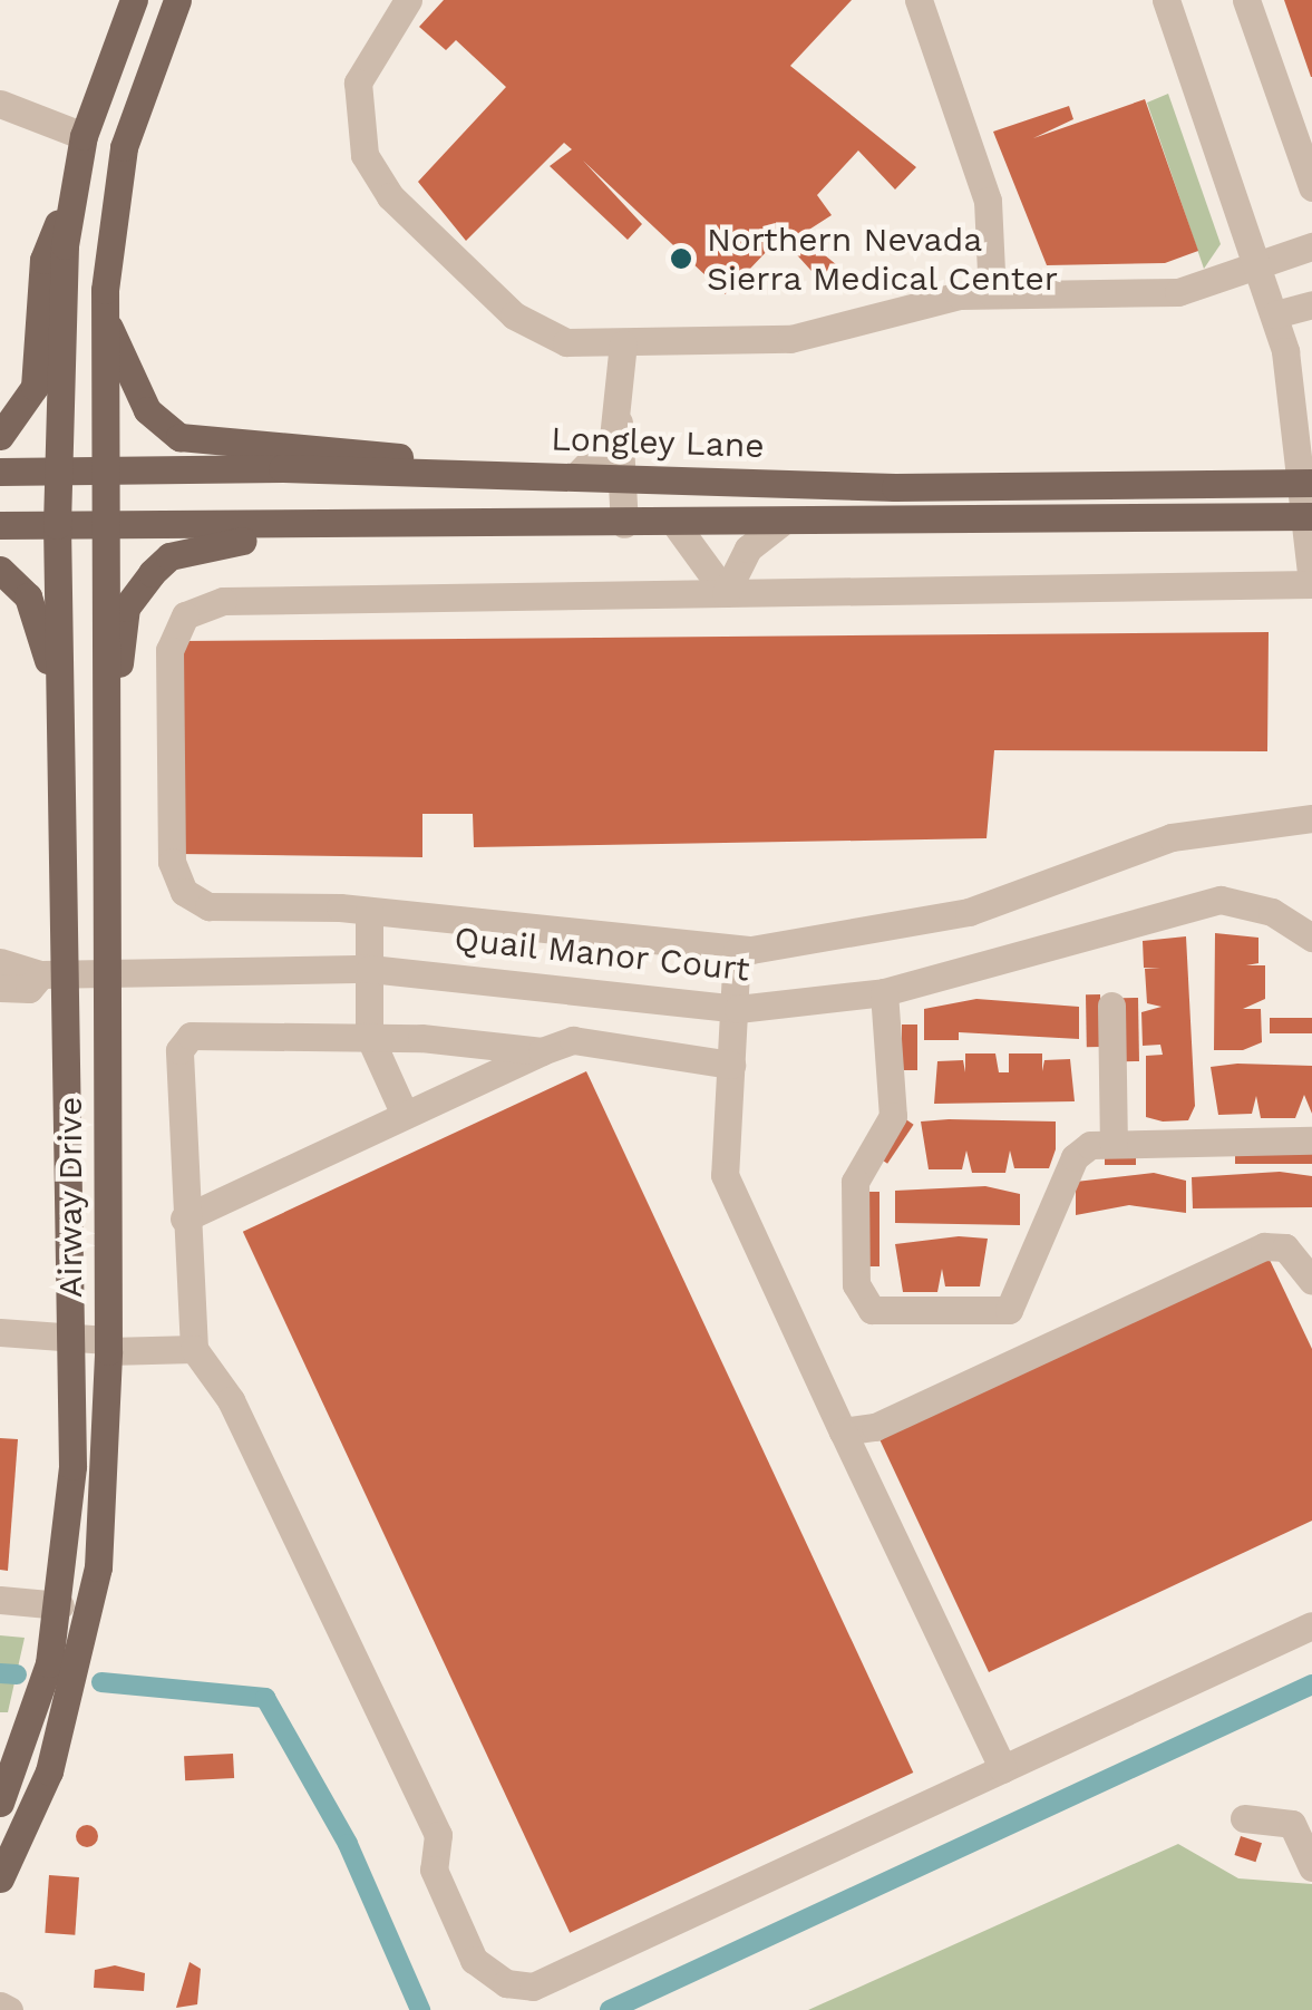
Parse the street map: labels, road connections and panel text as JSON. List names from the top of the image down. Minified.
{"streets":{"main road":["Longley Lane","Airway Drive"],"street":["Quail Manor Court"]},"crossings":[["Longley Lane","Airway Drive"],["Quail Manor Court","Airway Drive"]],"places":["Northern Nevada Sierra Medical Center"]}
